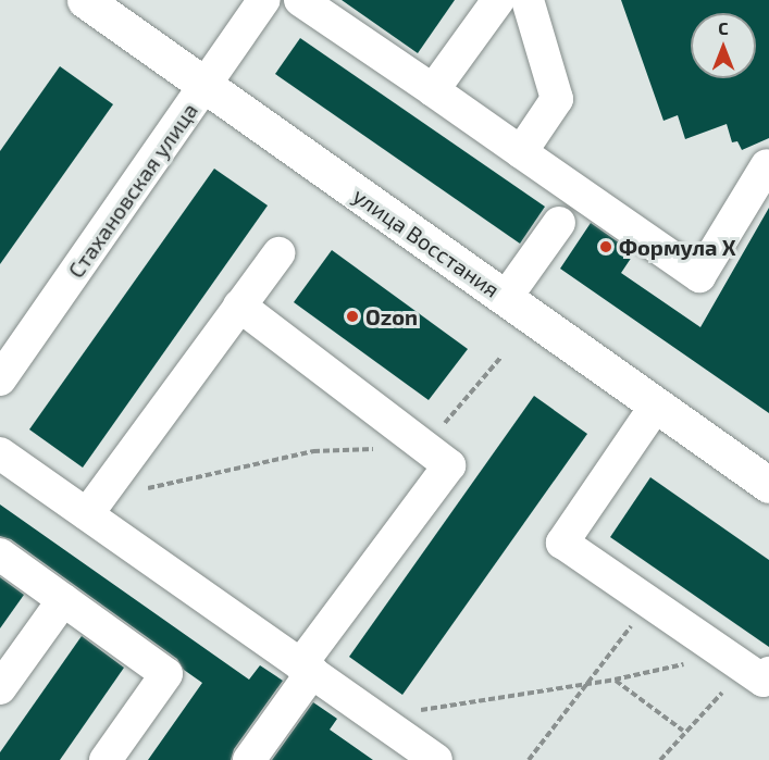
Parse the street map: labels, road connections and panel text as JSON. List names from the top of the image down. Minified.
{"streets":{"main road":["улица Восстания"],"street":["Стахановская улица"]},"crossings":[["Стахановская улица","улица Восстания"]],"places":["Формула X","Ozon"],"north":"top"}
